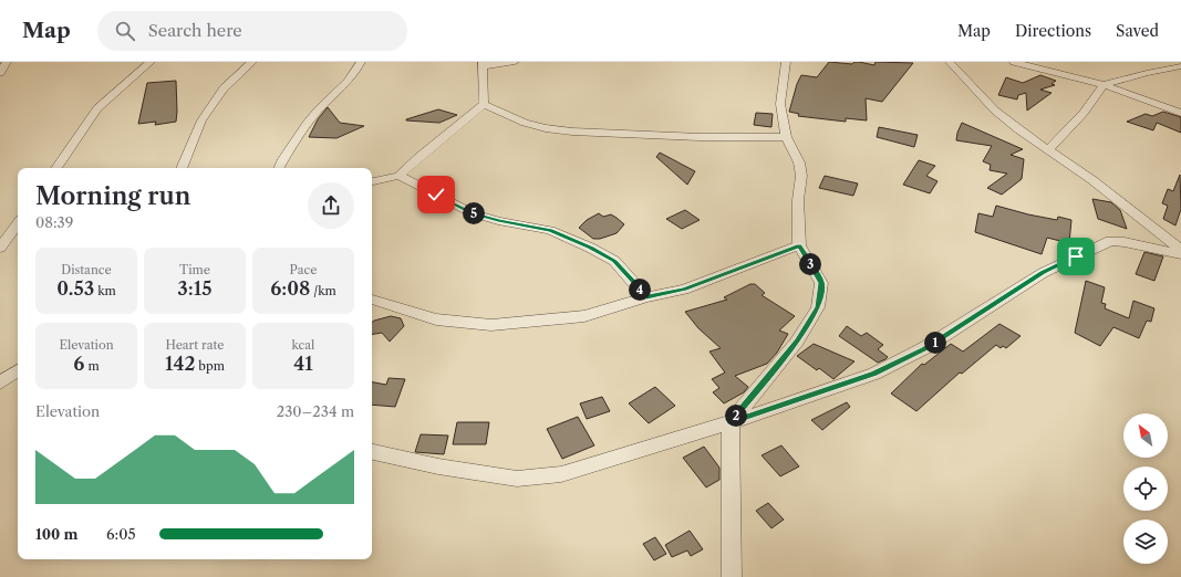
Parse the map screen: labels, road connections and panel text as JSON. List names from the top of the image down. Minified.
{"north":"top left","page":{"header":"Map","search":"Search here","nav":["Map","Directions","Saved"],"heading":["Morning run","08:39"],"pins":["5","3","4","1","2"],"stats":[["Distance","0.53 km"],["Time","3:15"],["Pace","6:08 /km"],["Elevation","6 m"],["Heart rate","142 bpm"],["kcal","41"]],"chart":["Elevation","230–234 m"],"list":[{"name":"100 m","note":"6:05"}]}}
